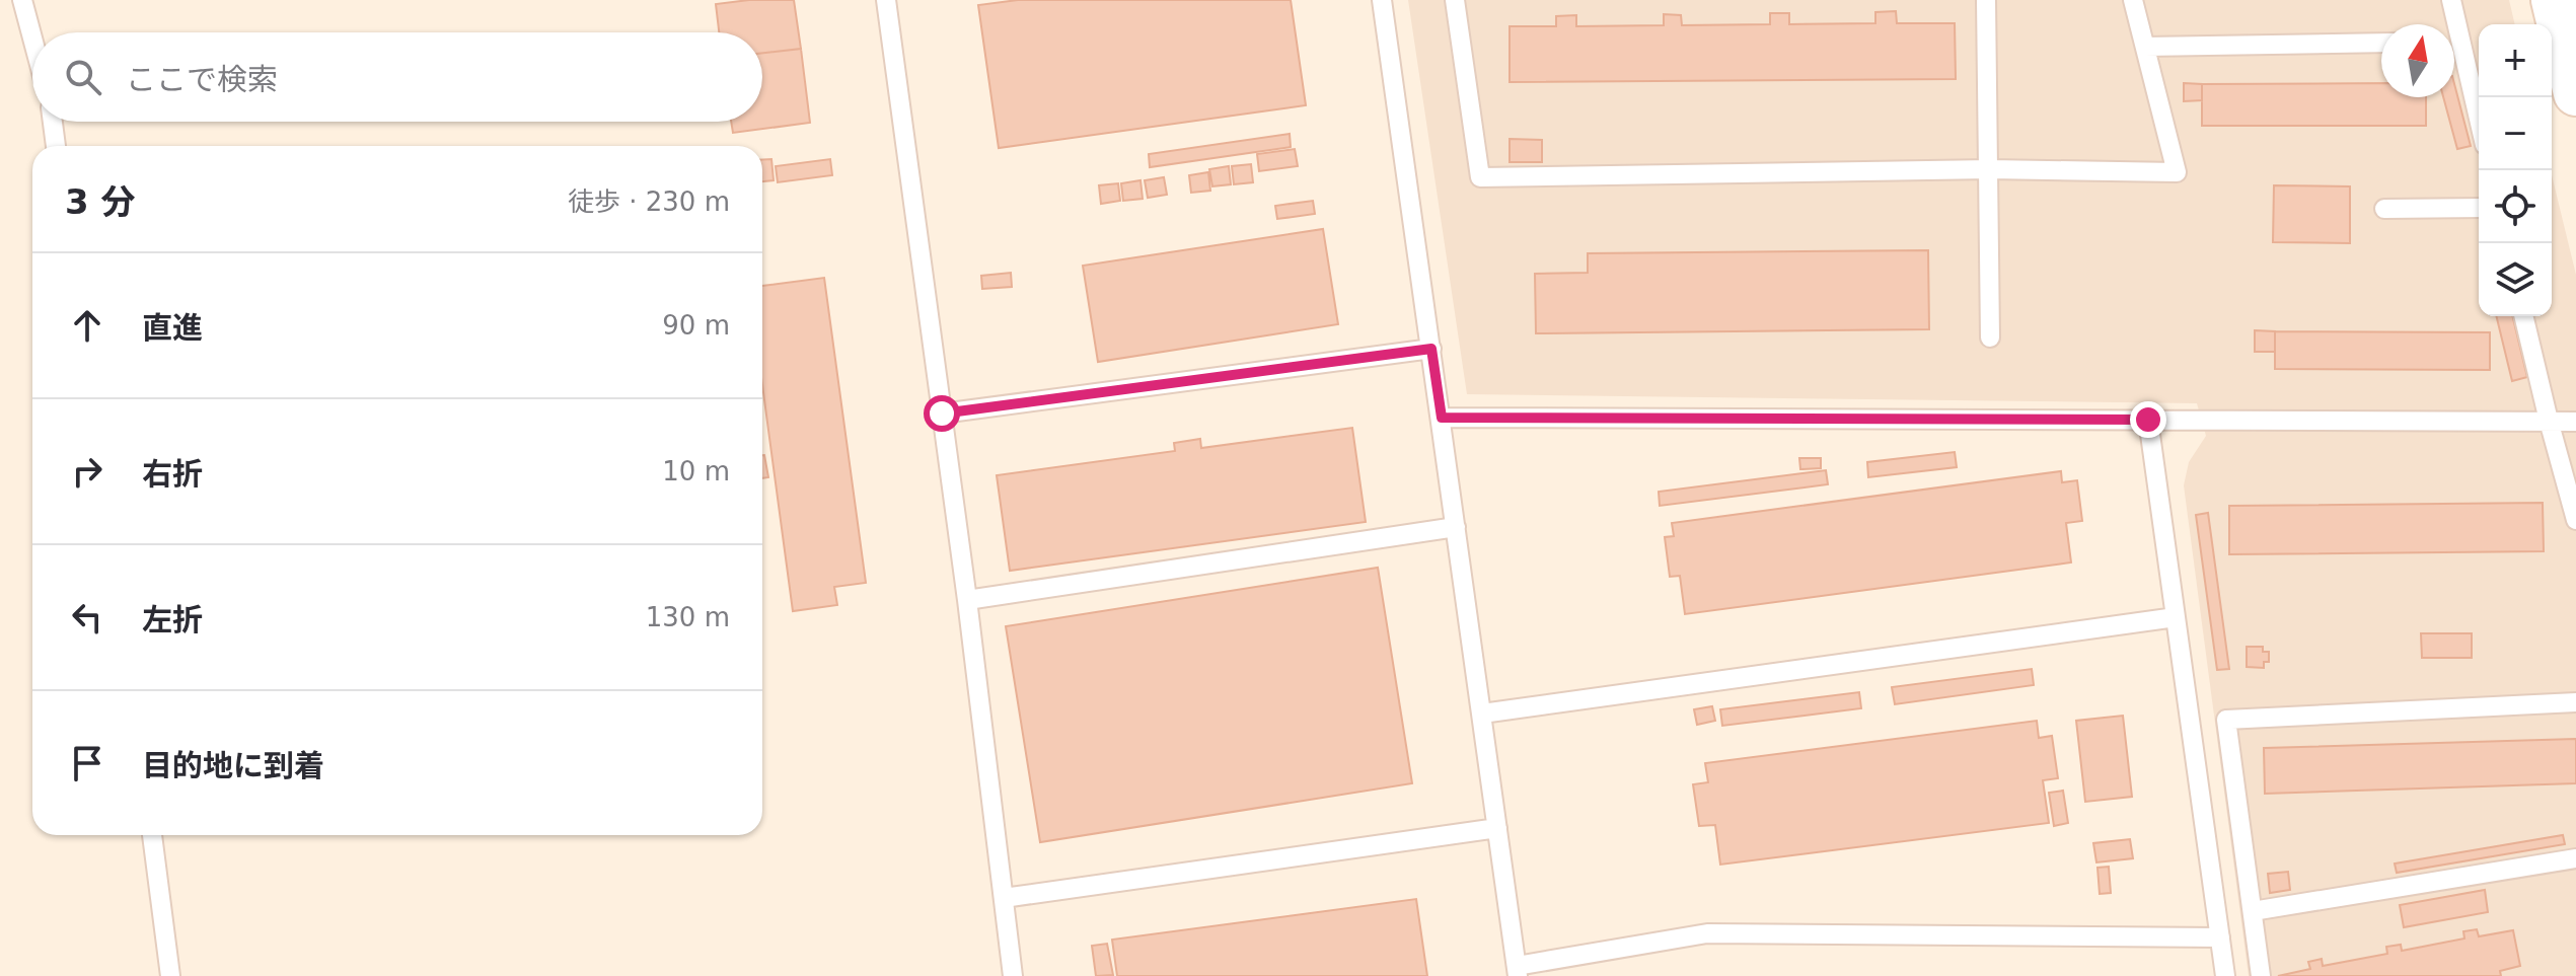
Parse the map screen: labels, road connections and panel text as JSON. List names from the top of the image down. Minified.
{"north":"top","page":{"map_buttons":["+","−"],"search":"ここで検索","heading":["3 分","徒歩 · 230 m"],"list":[["直進","90 m"],["右折","10 m"],["左折","130 m"],"目的地に到着"]}}
